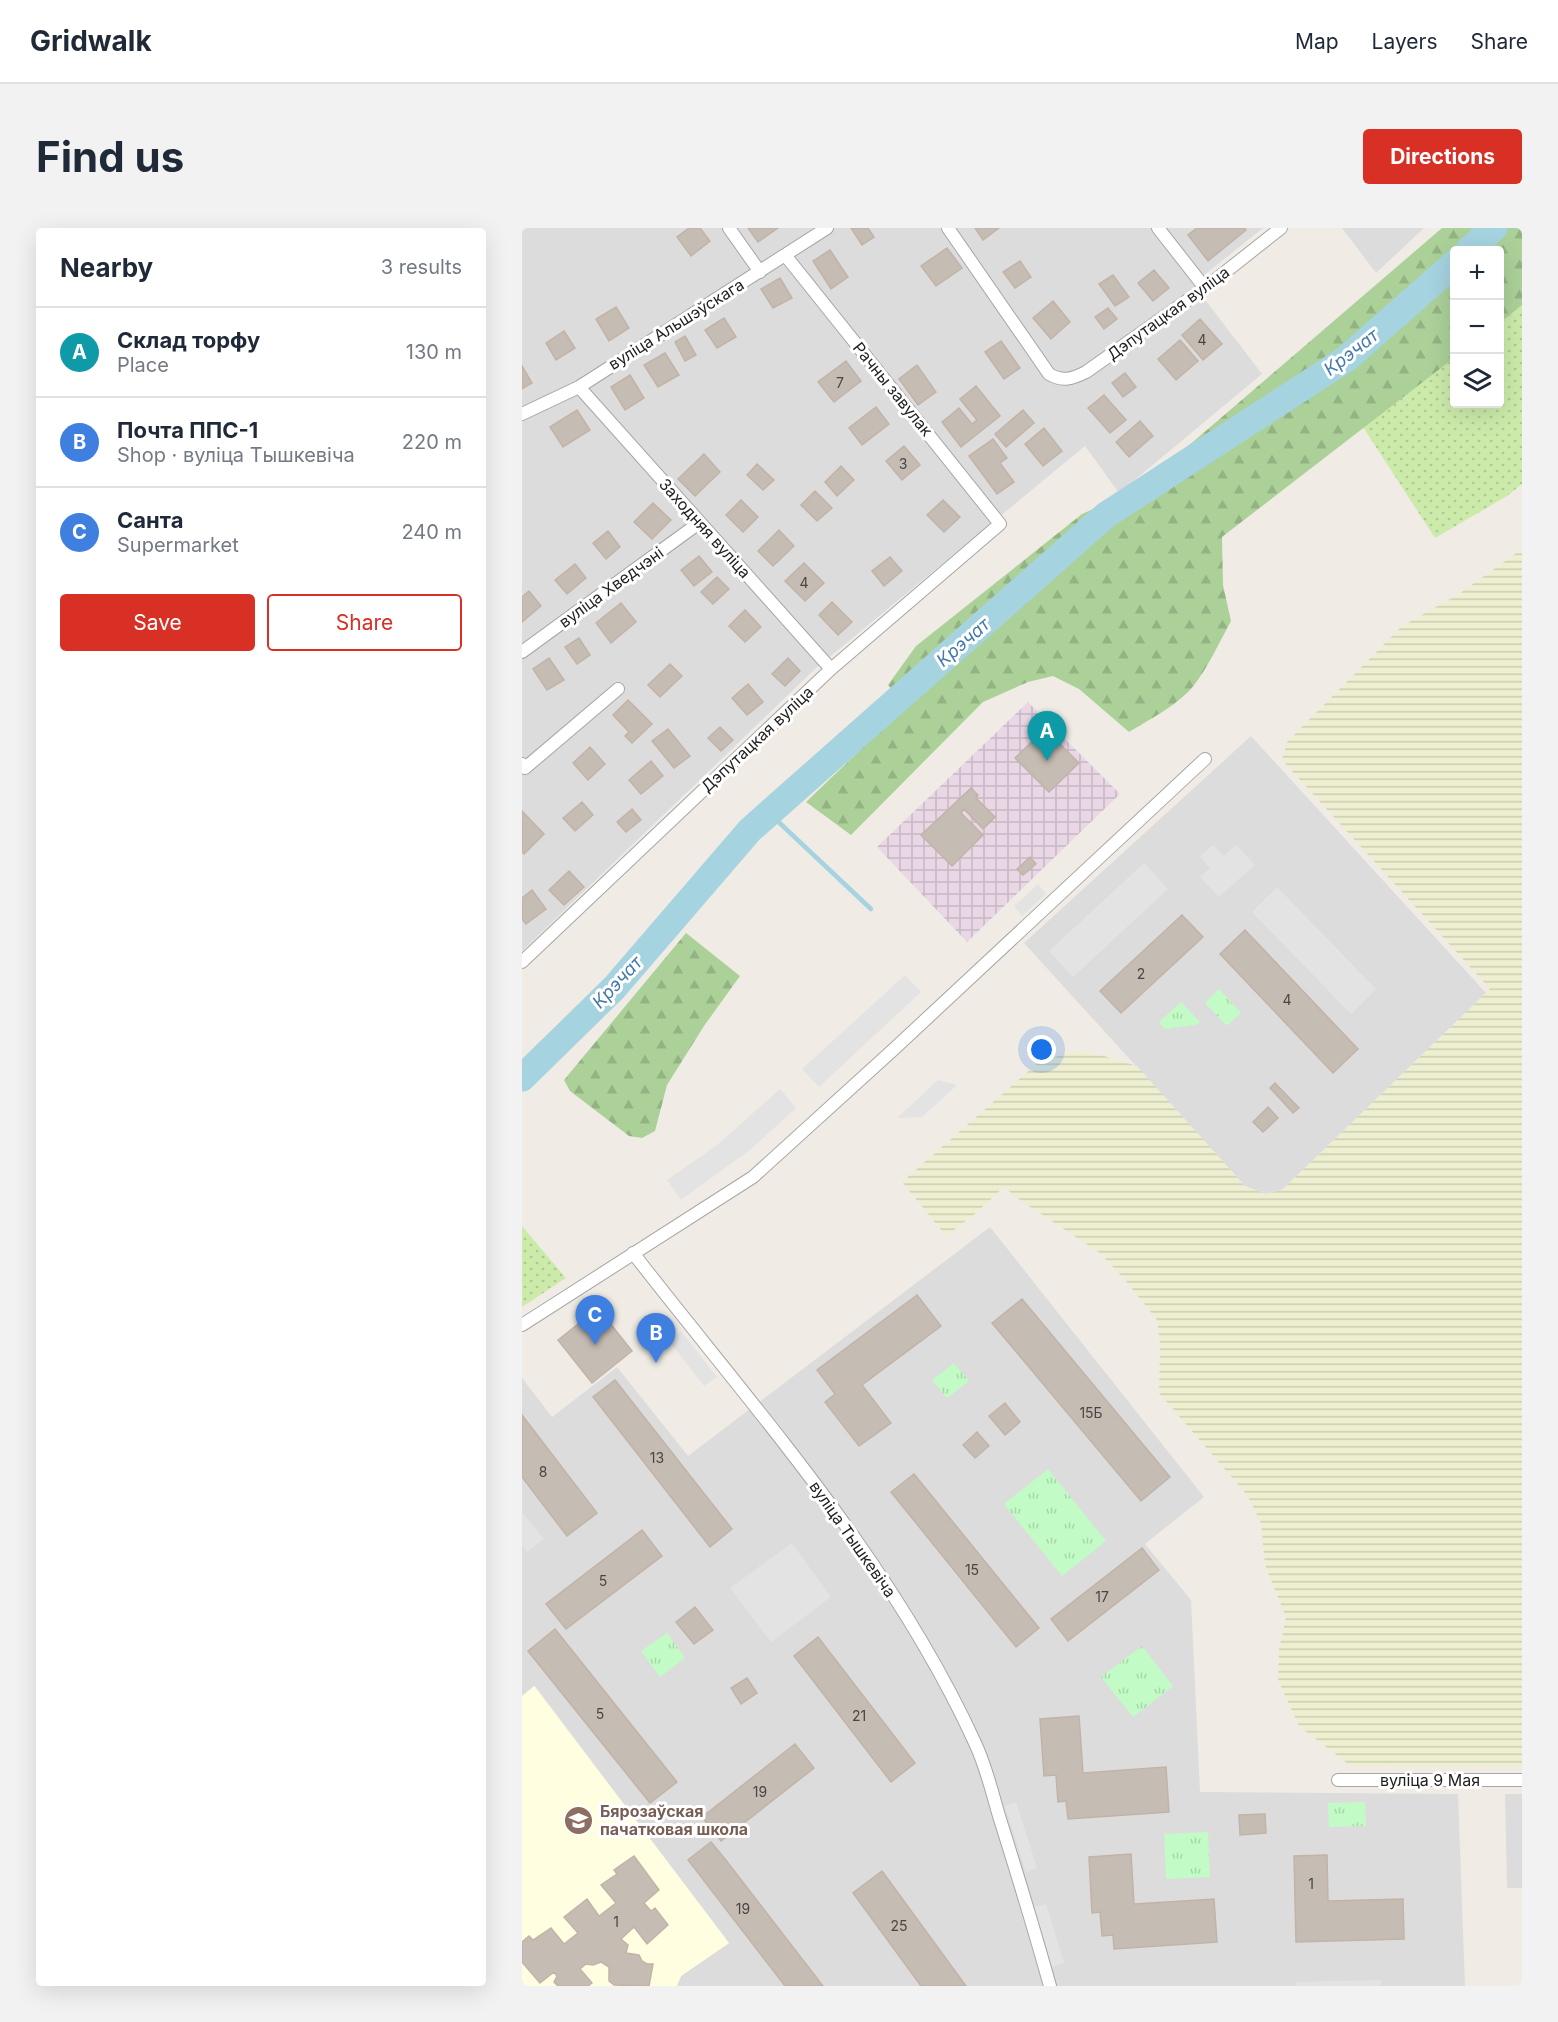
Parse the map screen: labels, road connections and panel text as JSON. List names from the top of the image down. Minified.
{"streets":{"street":["Дэпутацкая вуліца","вуліца Альшэўскага","Рачны завулак","Заходняя вуліца","вуліца Хведчэні","вуліца Тышкевіча","вуліца 9 Мая"]},"crossings":[["Дэпутацкая вуліца","Рачны завулак"],["Дэпутацкая вуліца","Заходняя вуліца"],["вуліца Альшэўскага","Рачны завулак"],["вуліца Альшэўскага","Заходняя вуліца"],["Заходняя вуліца","вуліца Хведчэні"]],"water":["Крэчат"],"places":{"school or university":["Бярозаўская пачатковая школа"]},"house_numbers":["4","7","3","4","2","4","15Б","13","8","15","5","17","5","21","19","1","19","1","25"],"page":{"header":"Gridwalk","nav":["Map","Layers","Share"],"buttons":["Directions",["Save","Share"]],"title":"Find us","heading":["Nearby","3 results"],"map_buttons":["+","−"],"list":[{"mark":"A","name":"Склад торфу","note":"Place","value":"130 m"},{"mark":"B","name":"Почта ППС-1","note":"Shop · вуліца Тышкевіча","value":"220 m"},{"mark":"C","name":"Санта","note":"Supermarket","value":"240 m"}],"pins":["A","C","B"]}}
